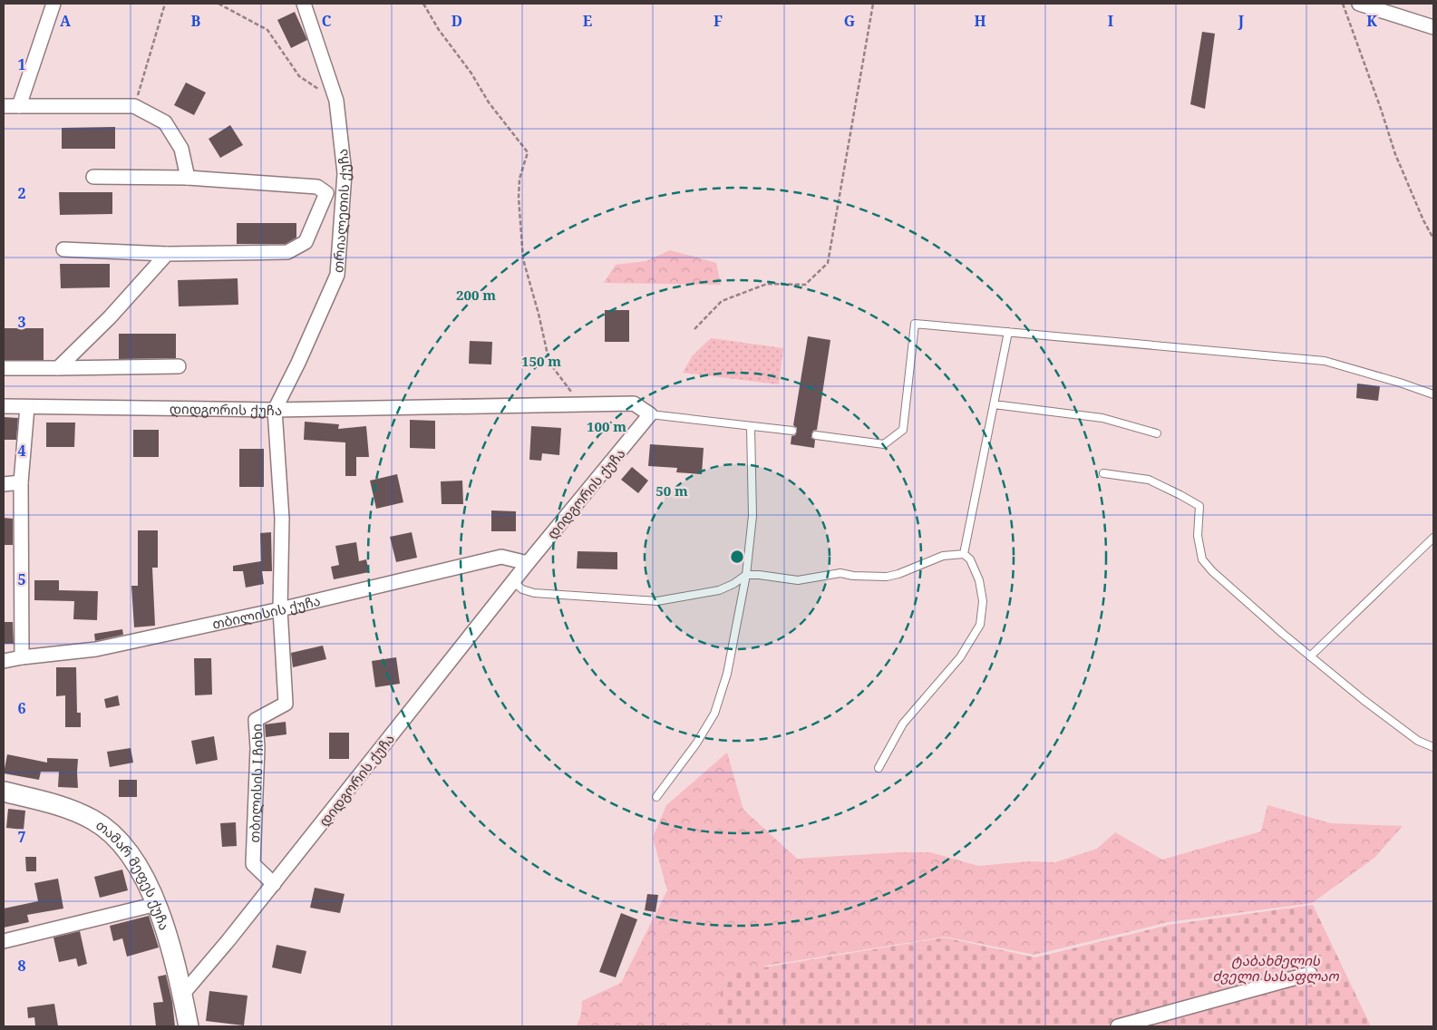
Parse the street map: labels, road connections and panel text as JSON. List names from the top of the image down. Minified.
{"streets":{"street":["თრიალეთის ქუჩა","დიდგორის ქუჩა","თბილისის ქუჩა","თბილისის I ჩიხი","თამარ მეფეს ქუჩა"]},"crossings":[["თრიალეთის ქუჩა","დიდგორის ქუჩა"],["დიდგორის ქუჩა","თბილისის ქუჩა"],["დიდგორის ქუჩა","თბილისის I ჩიხი"],["დიდგორის ქუჩა","თამარ მეფეს ქუჩა"],["თბილისის ქუჩა","თბილისის I ჩიხი"]],"parks":["ტაბახმელის ძველი სასაფლაო"],"grid":{"columns":["A","B","C","D","E","F","G","H","I","J","K"],"rows":["1","2","3","4","5","6","7","8"]},"rings":["200 m","150 m","100 m","50 m"]}
